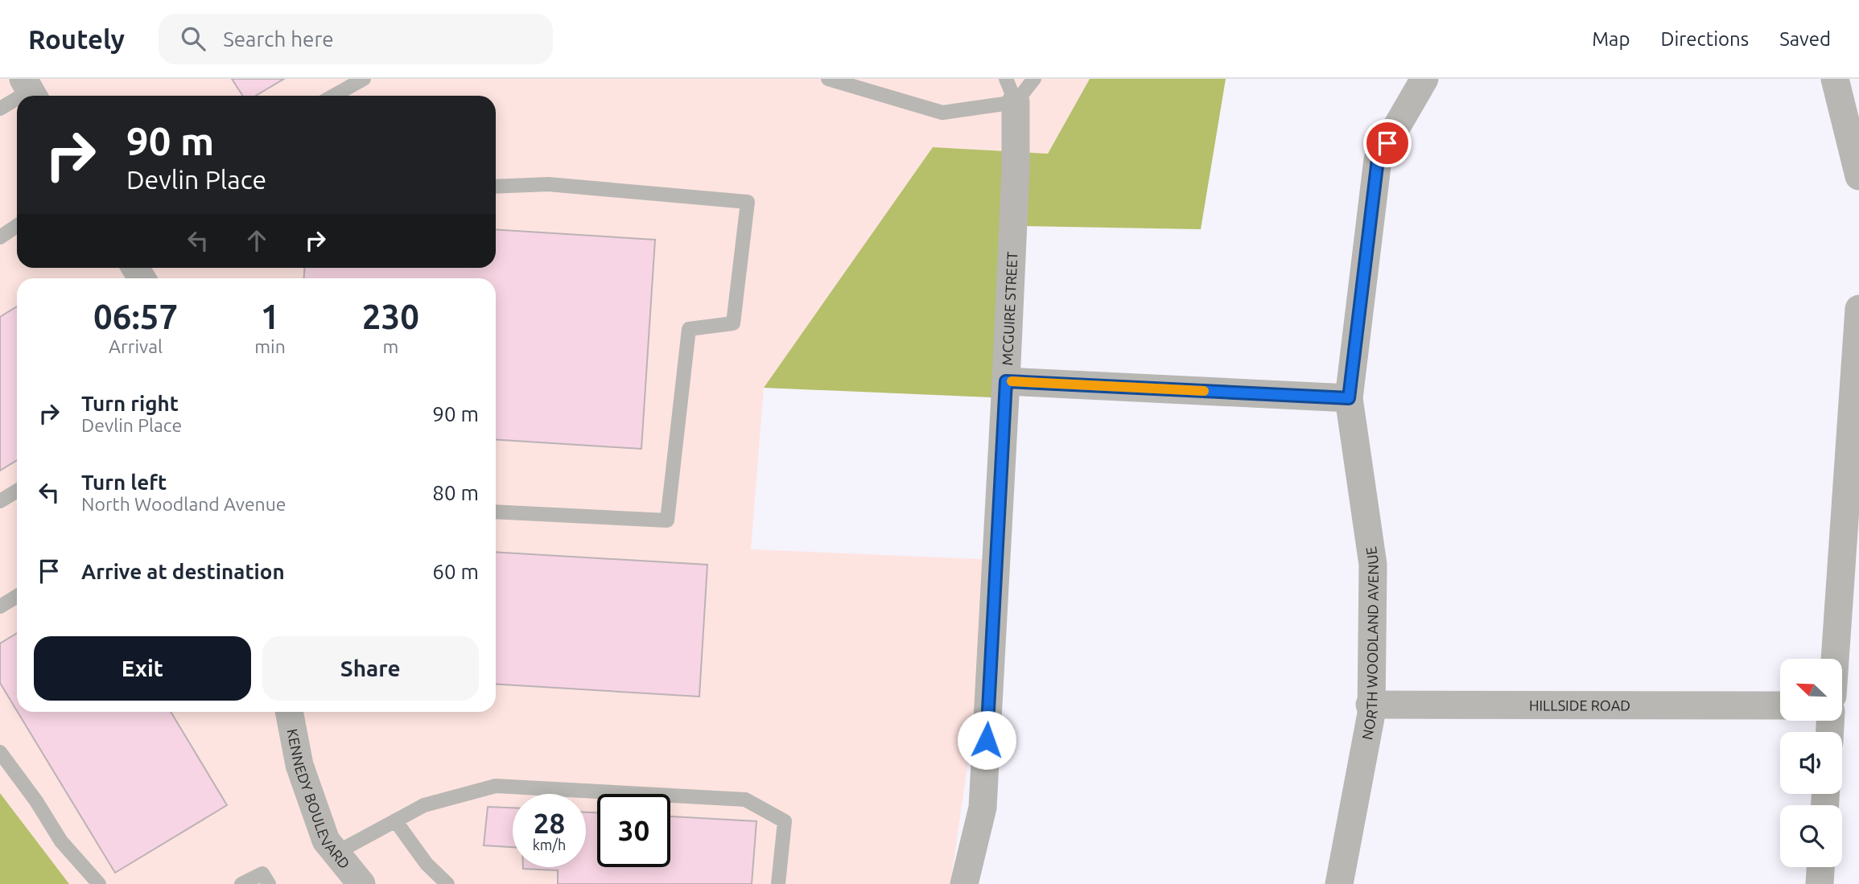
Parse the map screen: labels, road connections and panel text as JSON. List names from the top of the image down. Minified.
{"streets":{"street":["MCGUIRE STREET","NORTH WOODLAND AVENUE","HILLSIDE ROAD","KENNEDY BOULEVARD"]},"crossings":[["NORTH WOODLAND AVENUE","HILLSIDE ROAD"]],"north":"top left","page":{"header":"Routely","search":"Search here","nav":["Map","Directions","Saved"],"turn":["90 m","Devlin Place"],"eta":["06:57","Arrival","1","min","230","m"],"list":[{"name":"Turn right","note":"Devlin Place","value":"90 m"},{"name":"Turn left","note":"North Woodland Avenue","value":"80 m"},{"name":"Arrive at destination","value":"60 m"}],"buttons":["Exit","Share"],"speed":"28 km/h","limit":"30"}}
